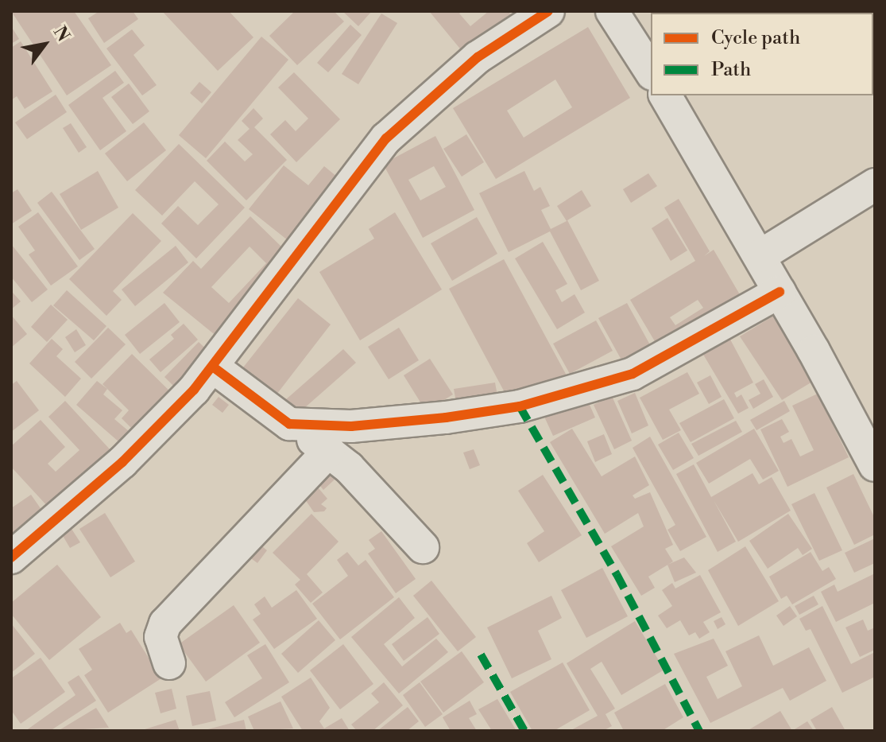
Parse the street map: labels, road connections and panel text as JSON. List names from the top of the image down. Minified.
{"legend":["Cycle path","Path"],"north":"top right"}
